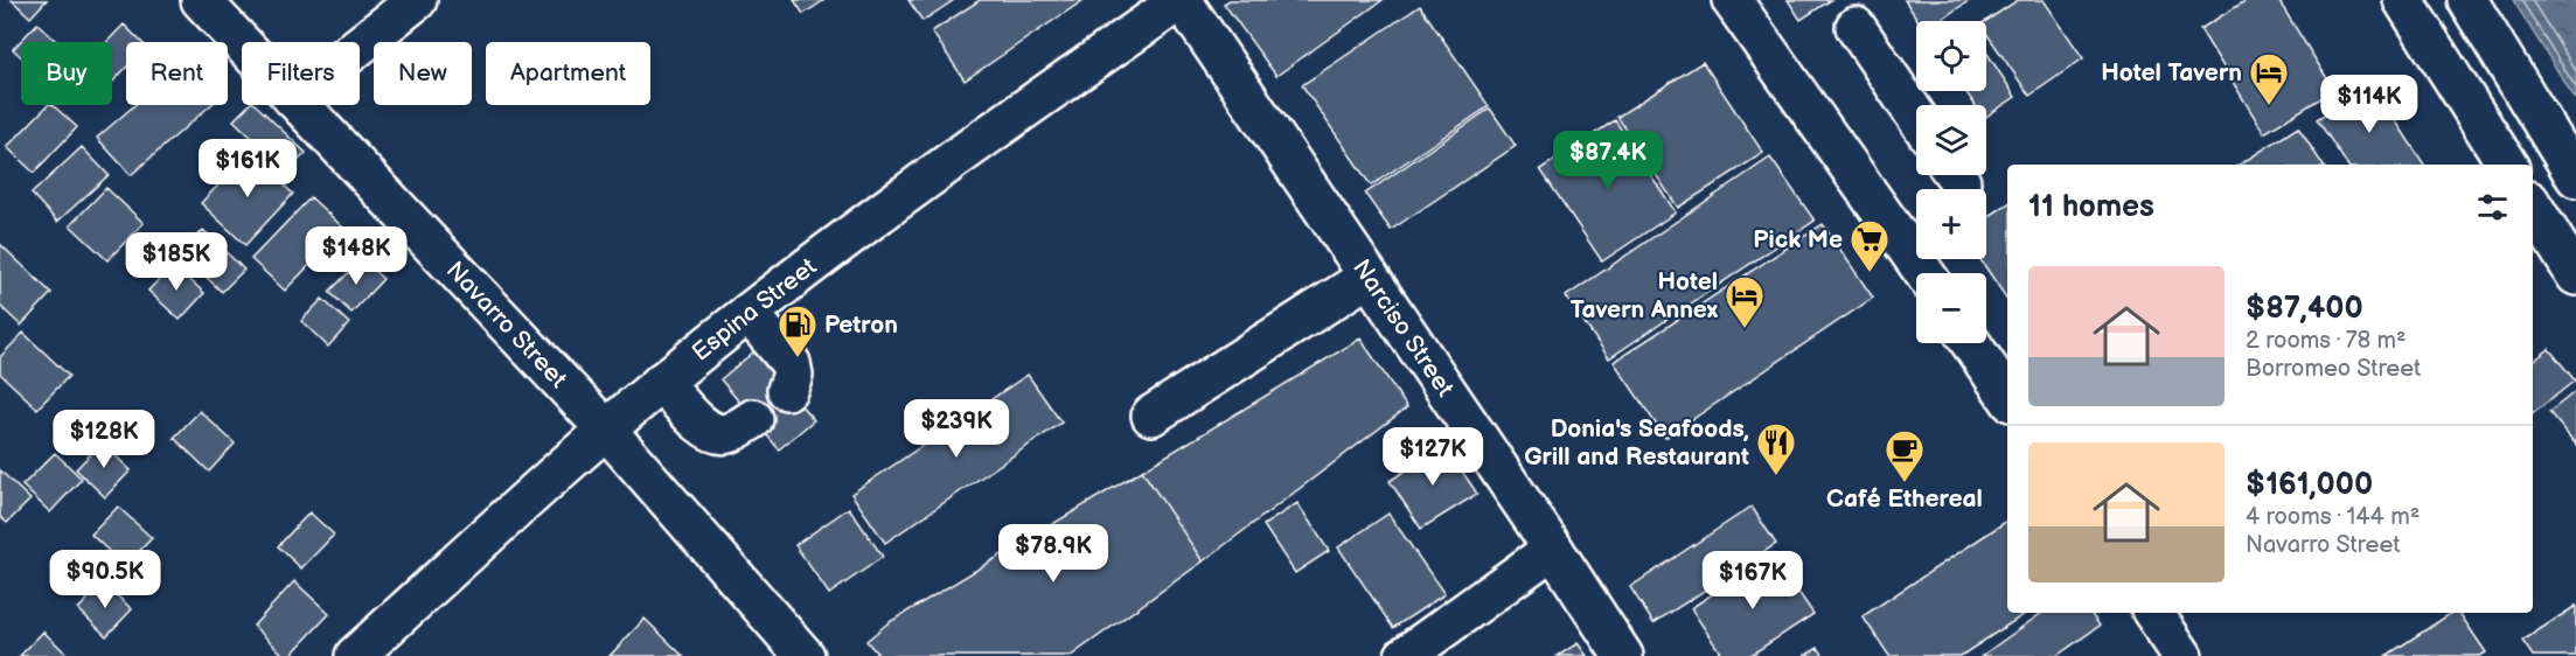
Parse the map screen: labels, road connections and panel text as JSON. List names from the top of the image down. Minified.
{"streets":{"street":["Espina Street","Navarro Street","Narciso Street"]},"crossings":[["Espina Street","Navarro Street"],["Espina Street","Narciso Street"]],"places":{"hotel":["Hotel Tavern","Hotel Tavern Annex"],"supermarket":["Pick Me"],"fuel station":["Petron"],"restaurant":["Donia's Seafoods, Grill and Restaurant"],"cafe":["Café Ethereal"]},"page":{"map_buttons":["+","−"],"chip":["Buy","Rent","Filters","New","Apartment"],"price":["$114K","$87.4K","$161K","$148K","$185K","$239K","$128K","$127K","$78.9K","$90.5K","$167K"],"heading":"11 homes","list":[{"name":"$87,400","note":"2 rooms · 78 m² · Borromeo Street"},{"name":"$161,000","note":"4 rooms · 144 m² · Navarro Street"}]}}
